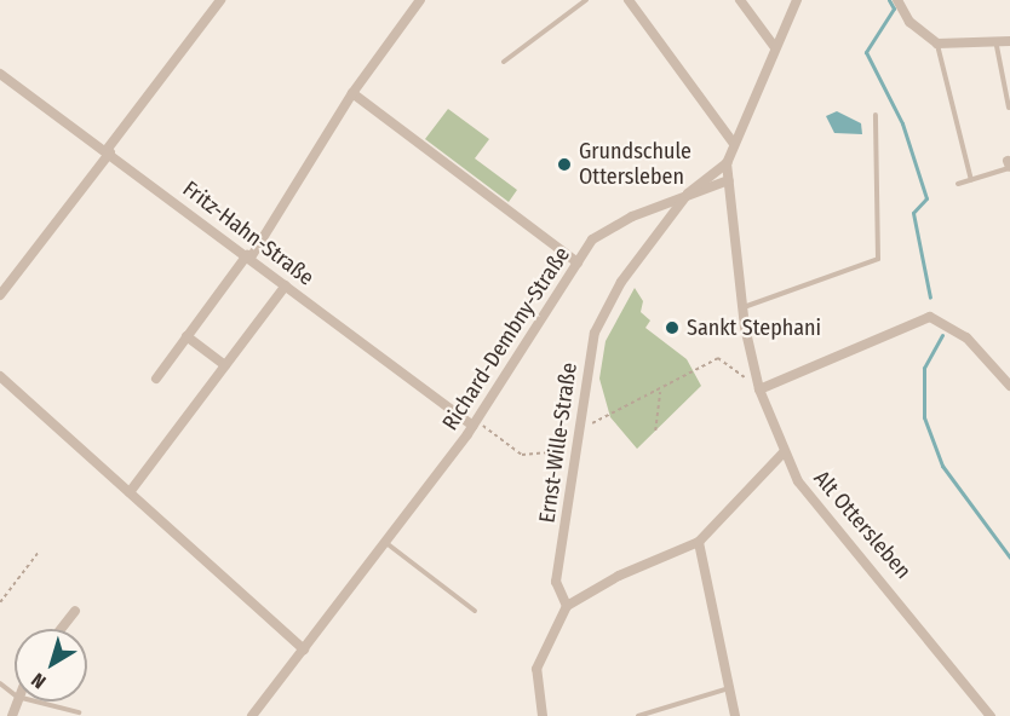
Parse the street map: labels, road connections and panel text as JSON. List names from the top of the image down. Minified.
{"streets":{"street":["Fritz-Hahn-Straße","Richard-Dembny-Straße","Ernst-Wille-Straße","Alt Ottersleben"]},"crossings":[["Fritz-Hahn-Straße","Richard-Dembny-Straße"],["Richard-Dembny-Straße","Ernst-Wille-Straße"],["Richard-Dembny-Straße","Alt Ottersleben"]],"places":["Grundschule Ottersleben","Sankt Stephani"],"north":"bottom left"}
